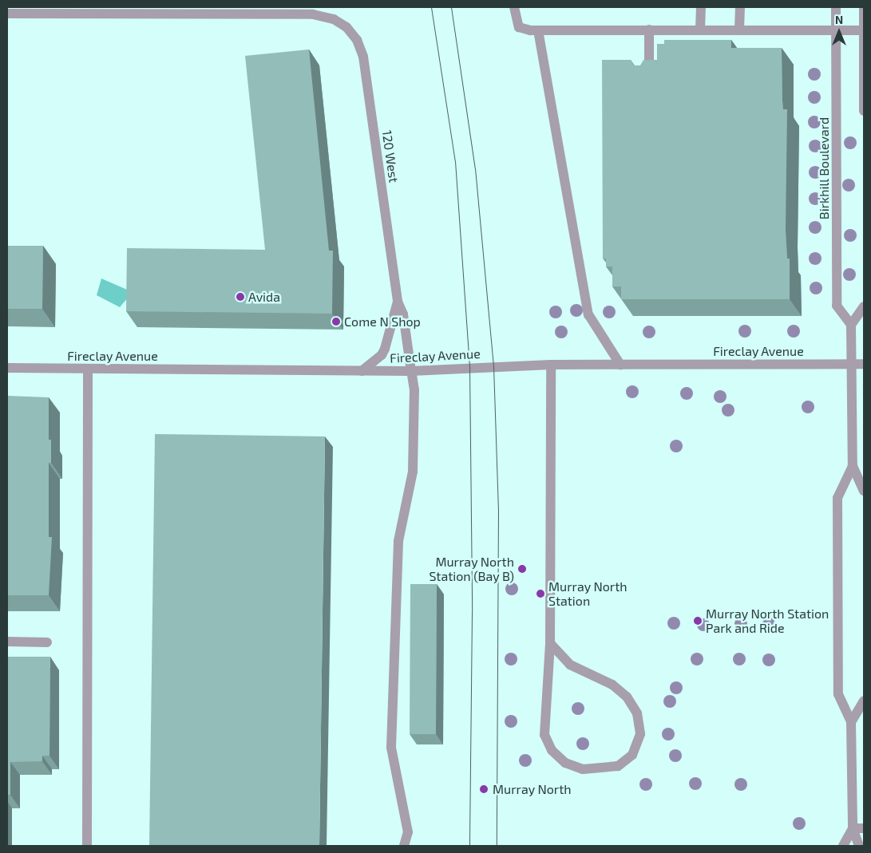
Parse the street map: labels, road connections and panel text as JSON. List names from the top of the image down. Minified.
{"streets":{"street":["120 West","Birkhill Boulevard","Fireclay Avenue"]},"crossings":[["120 West","Fireclay Avenue"]],"places":["Avida","Come N Shop","Murray North Station (Bay B)","Murray North Station","Murray North Station Park and Ride","Murray North"],"north":"top"}
